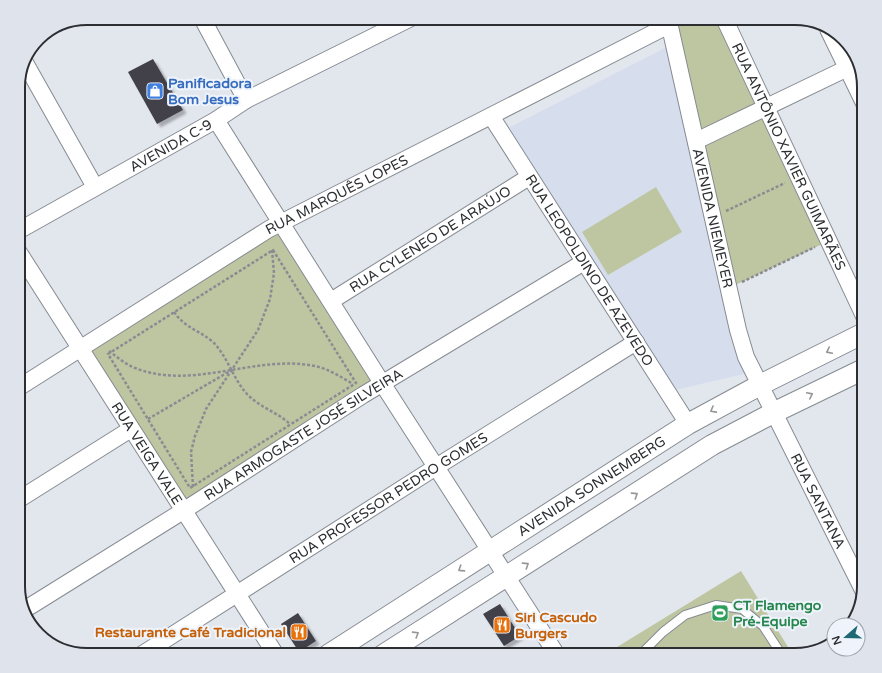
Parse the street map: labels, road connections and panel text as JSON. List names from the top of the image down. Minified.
{"streets":{"street":["AVENIDA C-9","RUA ANTÔNIO XAVIER GUIMARÃES","RUA MARQUÊS LOPES","AVENIDA NIEMEYER","RUA CYLENEO DE ARAÚJO","RUA LEOPOLDINO DE AZEVEDO","RUA ARMOGASTE JOSÉ SILVEIRA","RUA VEIGA VALE","AVENIDA SONNEMBERG","RUA PROFESSOR PEDRO GOMES","RUA SANTANA"]},"crossings":[["RUA MARQUÊS LOPES","RUA LEOPOLDINO DE AZEVEDO"],["RUA MARQUÊS LOPES","RUA VEIGA VALE"],["AVENIDA NIEMEYER","AVENIDA SONNEMBERG"],["AVENIDA NIEMEYER","RUA SANTANA"],["RUA CYLENEO DE ARAÚJO","RUA LEOPOLDINO DE AZEVEDO"],["RUA LEOPOLDINO DE AZEVEDO","RUA ARMOGASTE JOSÉ SILVEIRA"],["RUA LEOPOLDINO DE AZEVEDO","AVENIDA SONNEMBERG"],["RUA LEOPOLDINO DE AZEVEDO","RUA PROFESSOR PEDRO GOMES"],["RUA ARMOGASTE JOSÉ SILVEIRA","RUA VEIGA VALE"],["RUA VEIGA VALE","RUA PROFESSOR PEDRO GOMES"]],"places":{"shop":["Panificadora Bom Jesus"],"sports":["CT Flamengo Pré-Equipe"],"restaurant":["Siri Cascudo Burgers","Restaurante Café Tradicional"]},"north":"left"}
